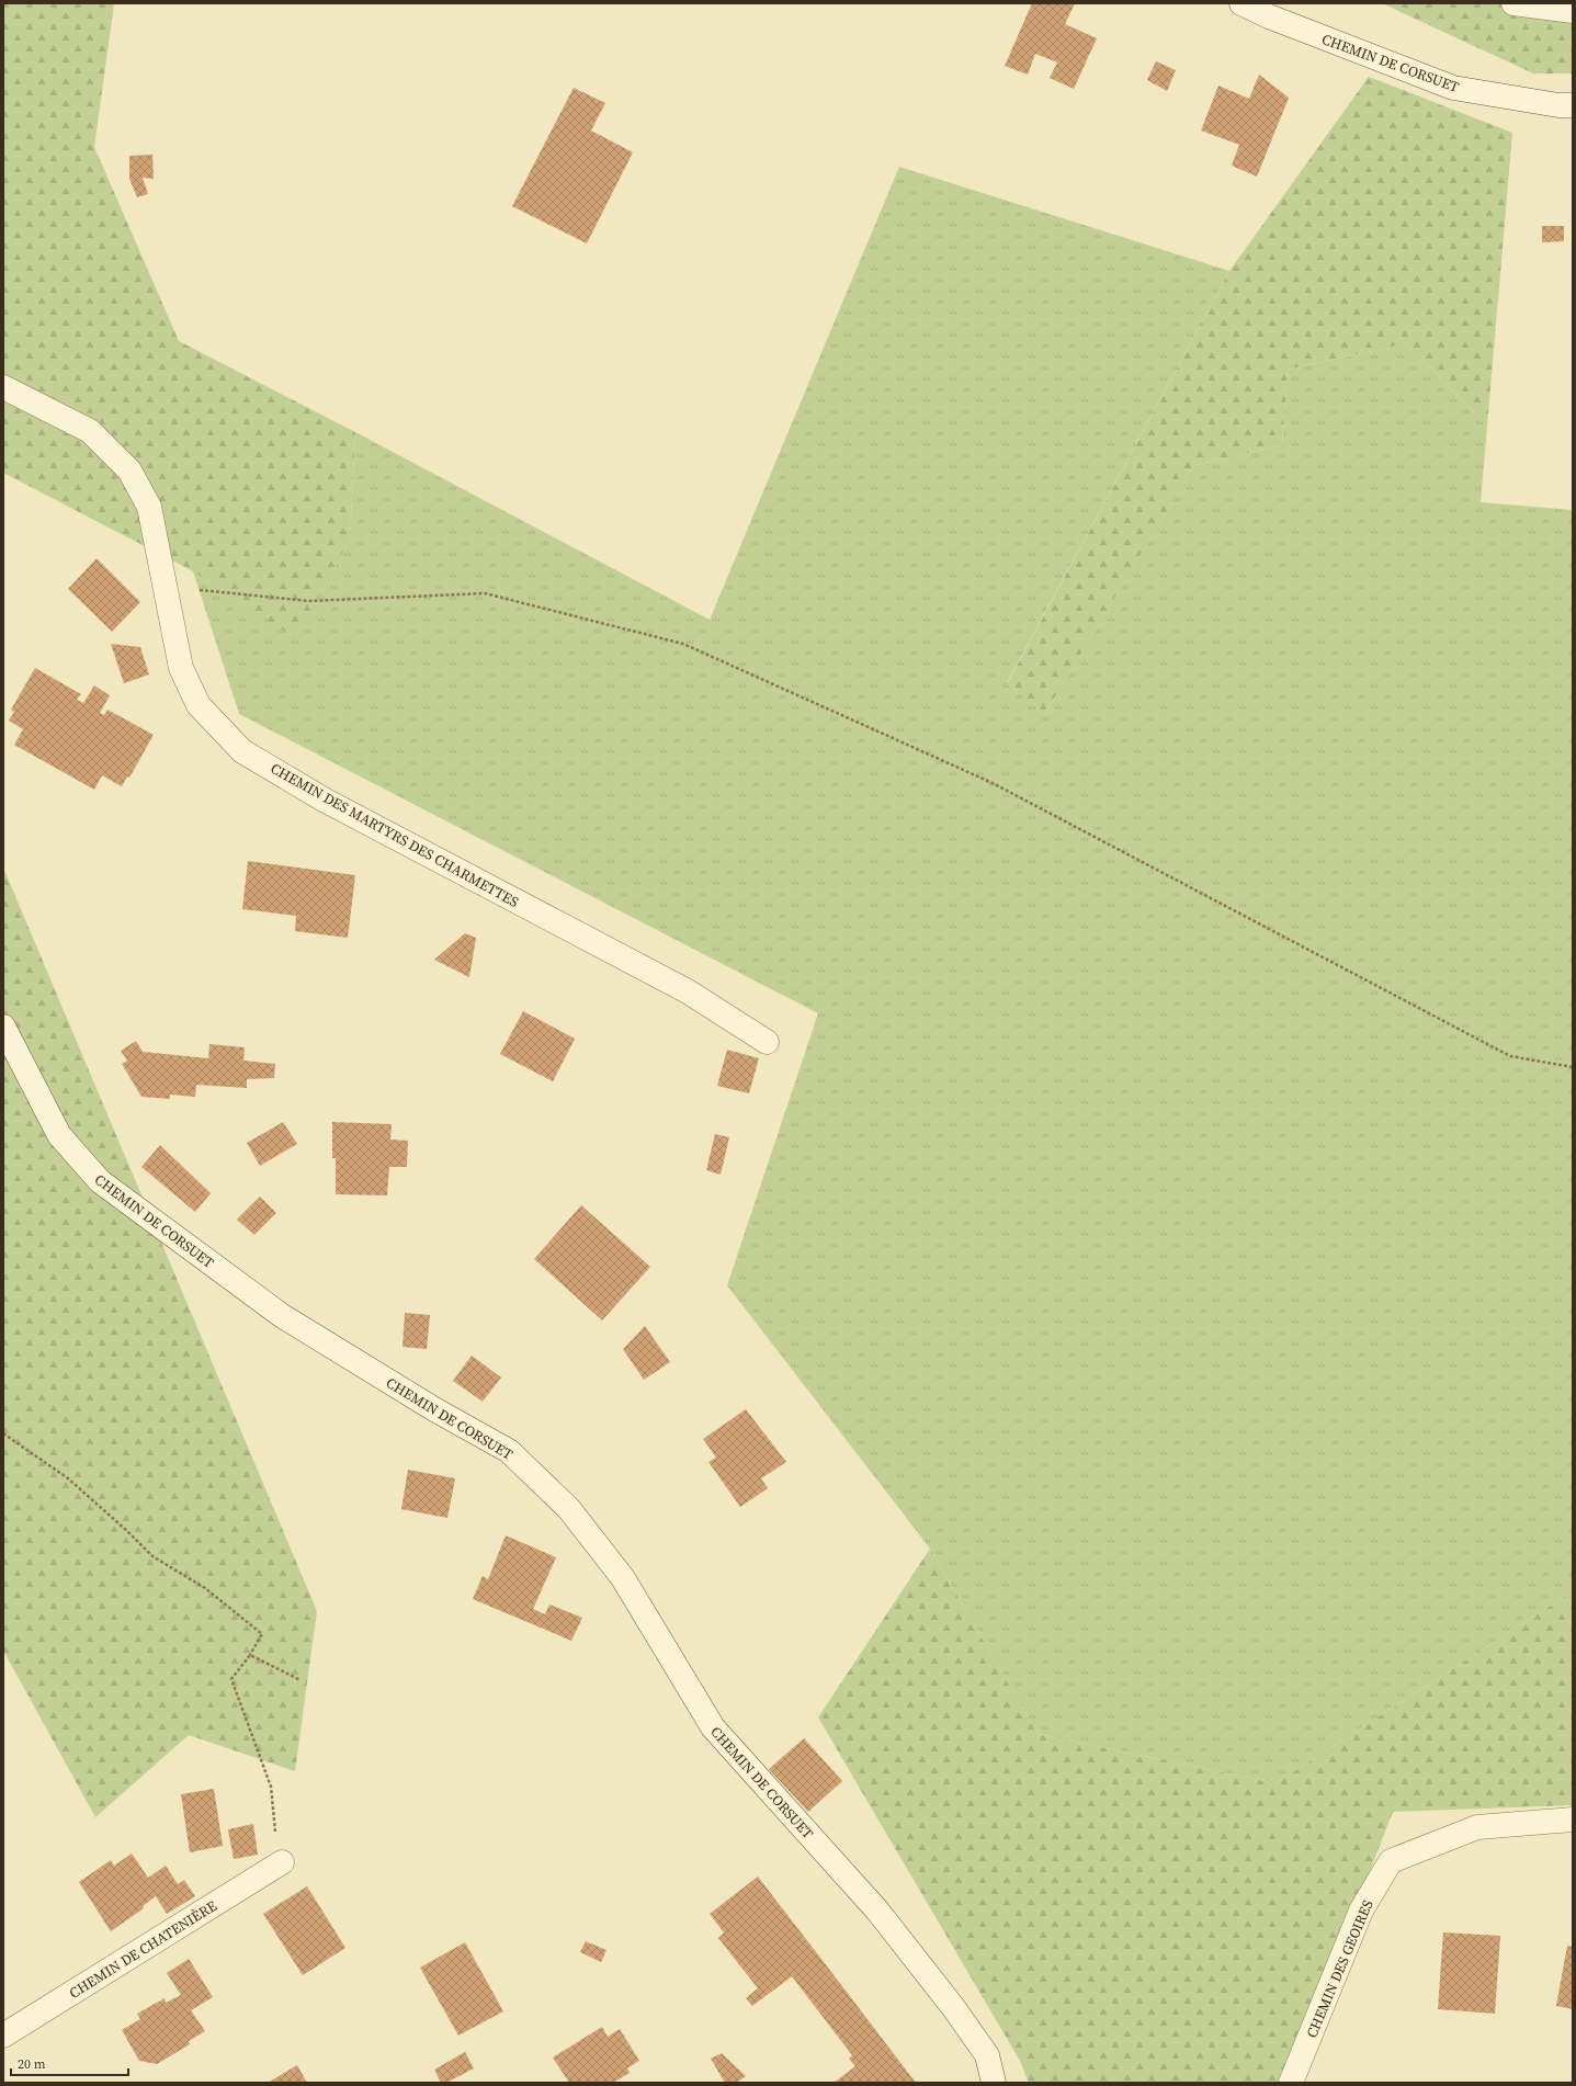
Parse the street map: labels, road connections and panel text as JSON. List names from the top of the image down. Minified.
{"streets":{"street":["CHEMIN DE CORSUET","CHEMIN DES MARTYRS DES CHARMETTES","CHEMIN DE CHATENIÈRE","CHEMIN DES GEOIRES"]},"scale_bar":"20 m"}
